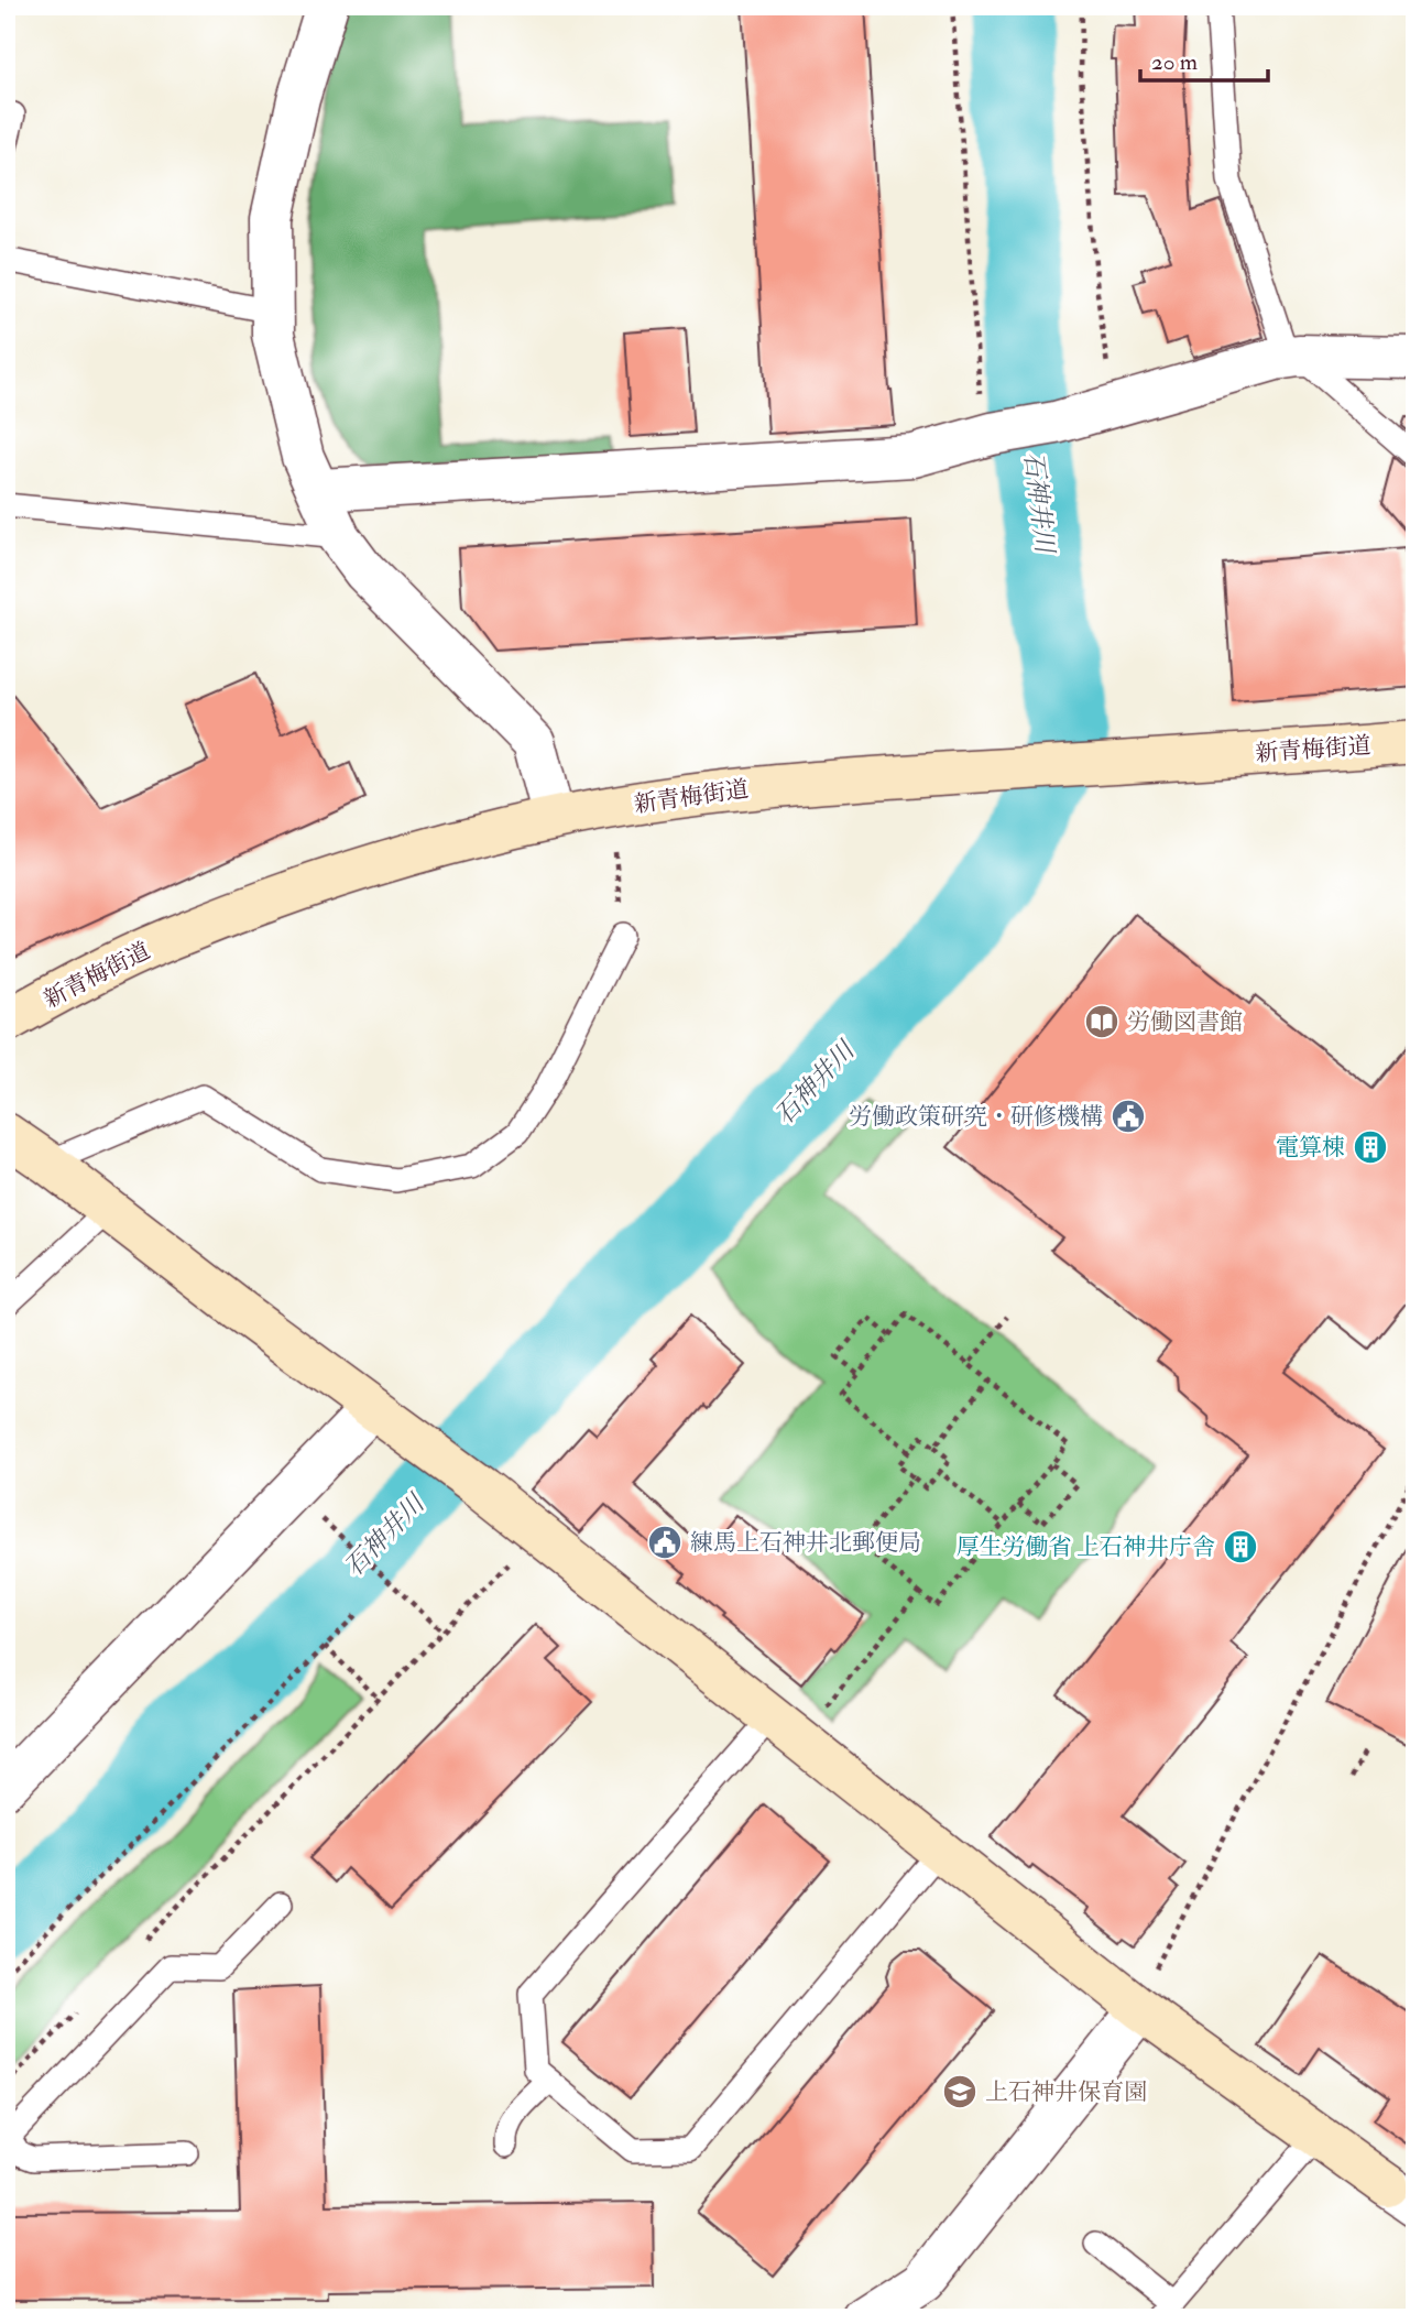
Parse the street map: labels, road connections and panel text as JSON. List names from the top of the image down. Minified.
{"streets":{"street":["新青梅街道"]},"water":["石神井川"],"places":{"library":["労働図書館"],"public building":["労働政策研究・研修機構","練馬上石神井北郵便局"],"building":["電算棟","厚生労働省 上石神井庁舎"],"school or university":["上石神井保育園"]},"scale_bar":"20 m"}
